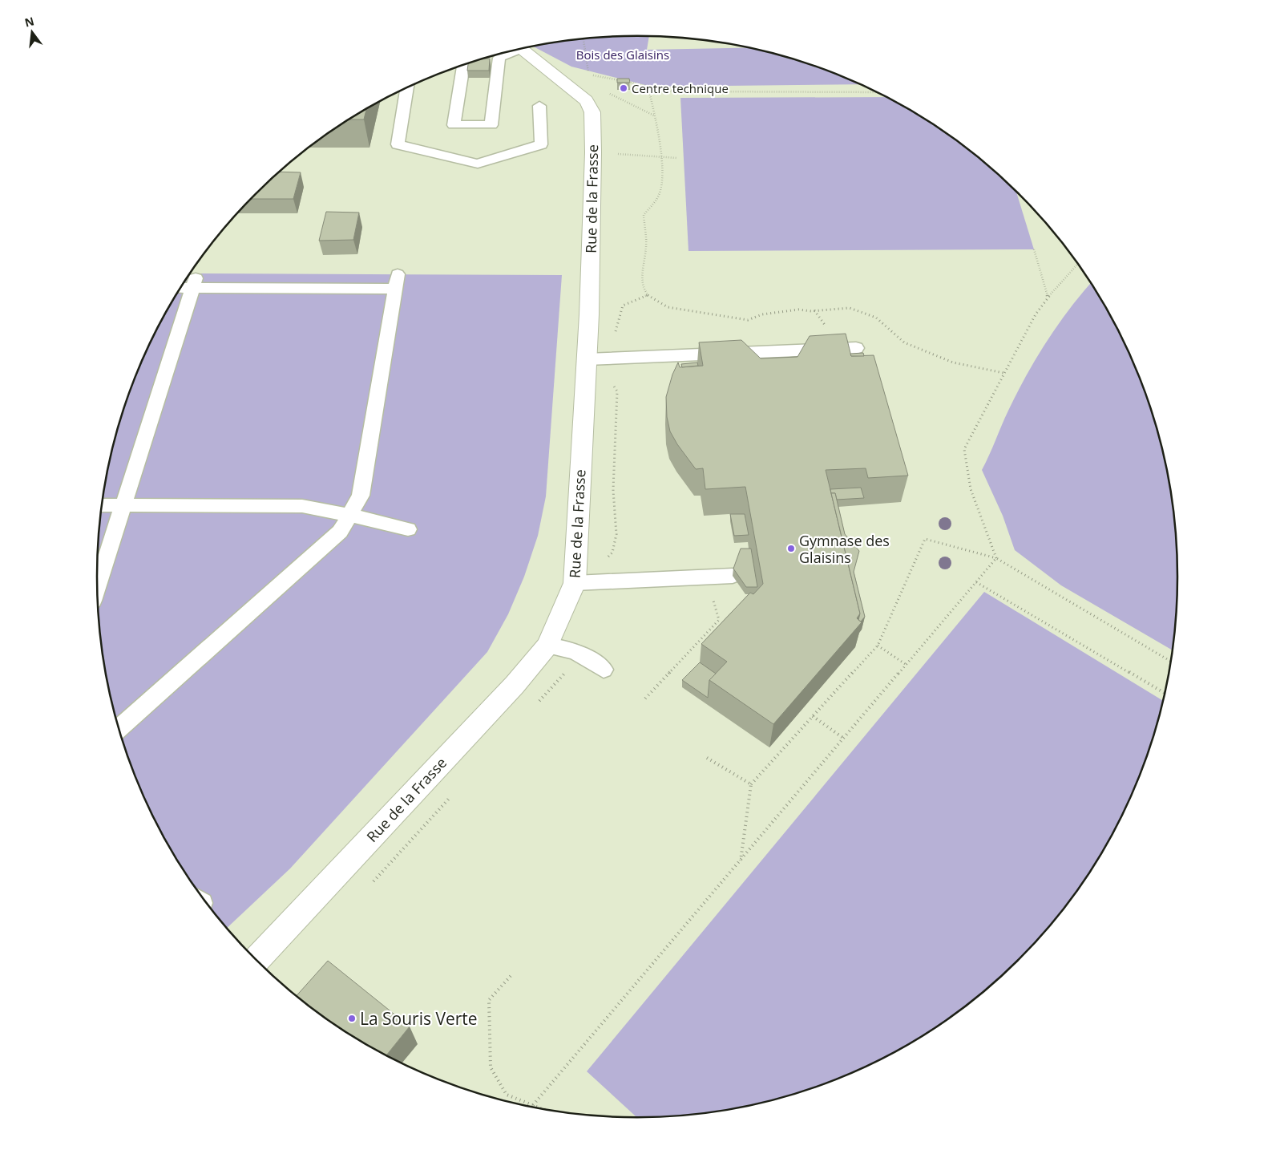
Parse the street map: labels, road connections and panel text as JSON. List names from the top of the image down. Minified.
{"streets":{"street":["Rue de la Frasse"]},"parks":["Bois des Glaisins"],"places":["Centre technique","Gymnase des Glaisins","La Souris Verte"],"north":"top"}
